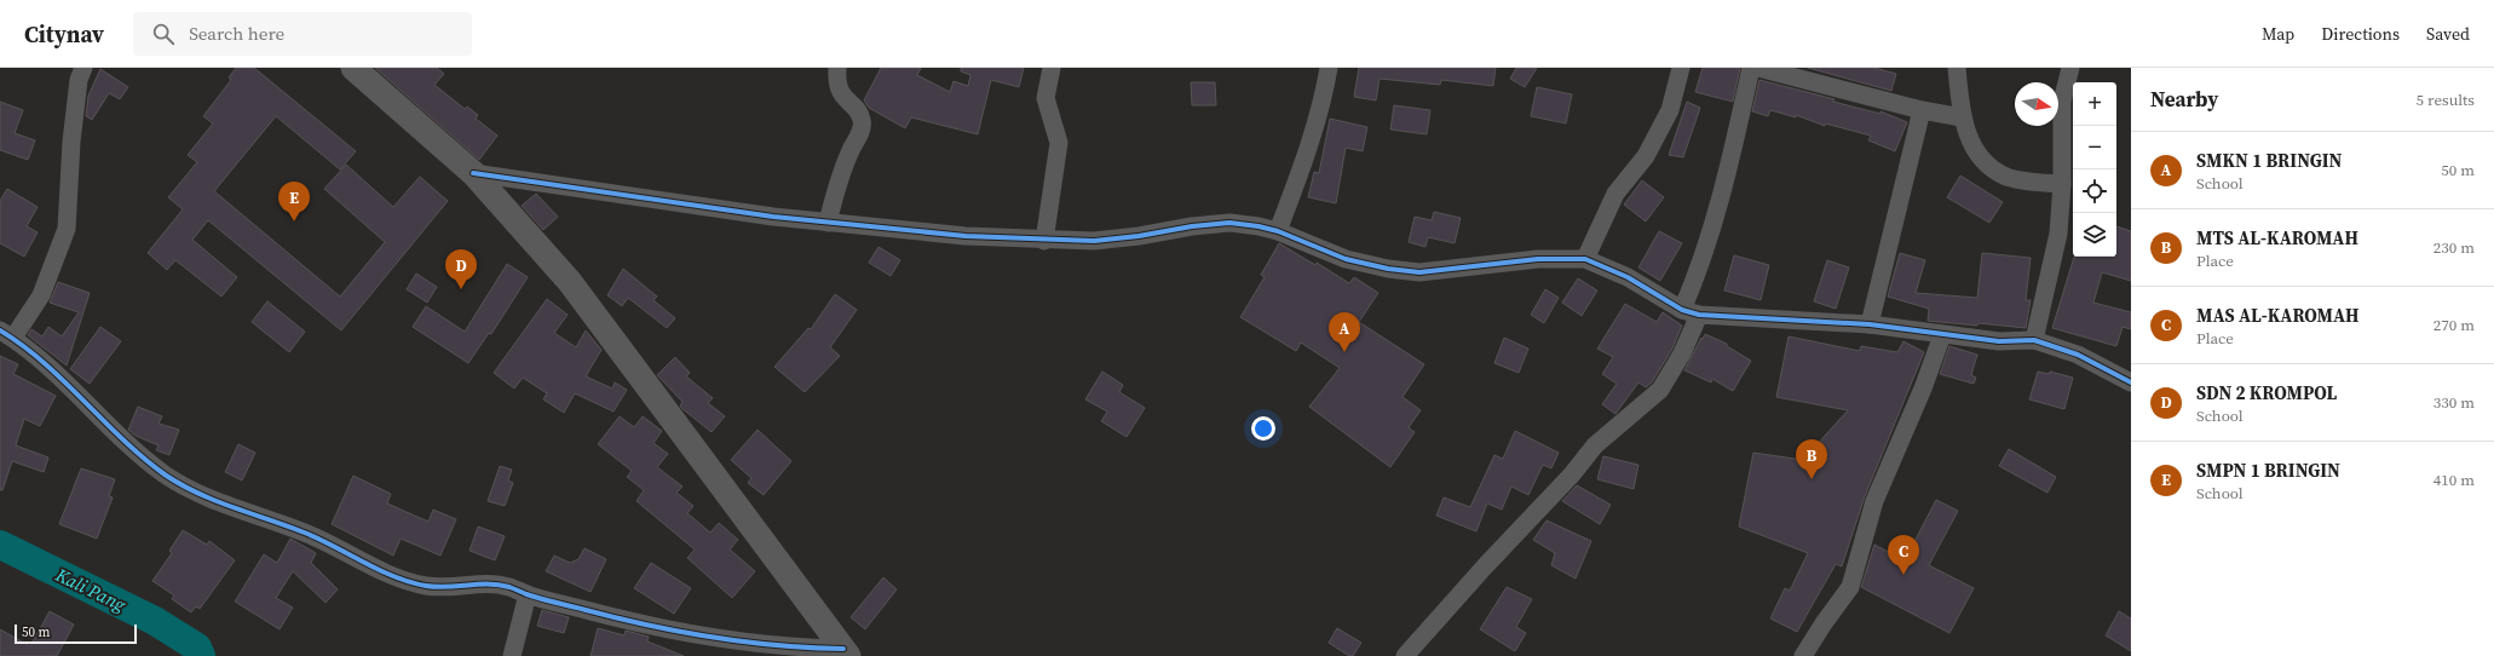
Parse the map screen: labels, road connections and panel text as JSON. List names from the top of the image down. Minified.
{"water":["Kali Pang"],"scale_bar":"50 m","north":"right","page":{"header":"Citynav","search":"Search here","nav":["Map","Directions","Saved"],"heading":["Nearby","5 results"],"map_buttons":["+","−"],"list":[{"mark":"A","name":"SMKN 1 BRINGIN","note":"School","value":"50 m"},{"mark":"B","name":"MTS AL-KAROMAH","note":"Place","value":"230 m"},{"mark":"C","name":"MAS AL-KAROMAH","note":"Place","value":"270 m"},{"mark":"D","name":"SDN 2 KROMPOL","note":"School","value":"330 m"},{"mark":"E","name":"SMPN 1 BRINGIN","note":"School","value":"410 m"}],"pins":["E","D","A","B","C"],"scale":"50 m"}}
